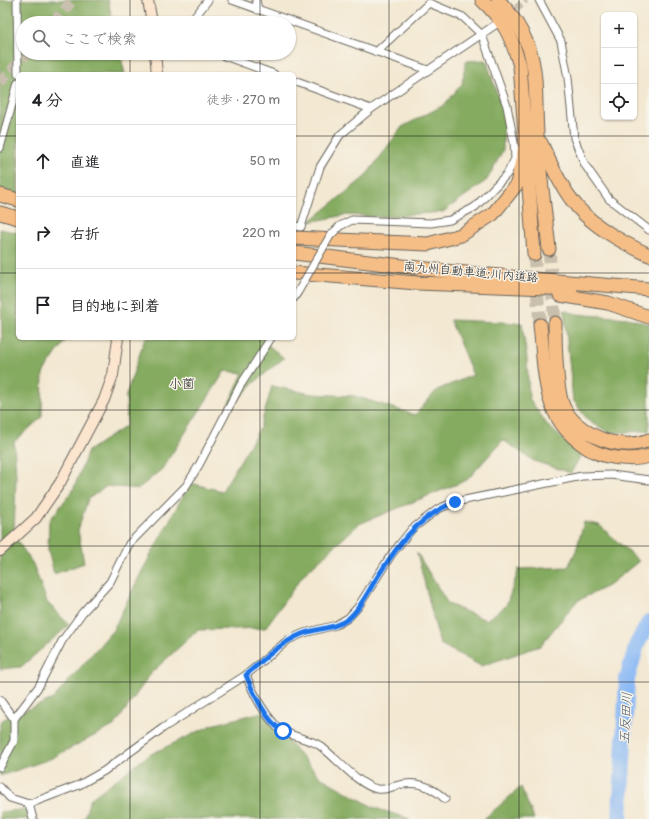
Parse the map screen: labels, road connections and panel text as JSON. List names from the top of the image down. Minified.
{"streets":{"highway":["南九州自動車道;川内道路"]},"districts":["小薗"],"water":["五反田川"],"page":{"map_buttons":["+","−"],"search":"ここで検索","heading":["4 分","徒歩 · 270 m"],"list":[["直進","50 m"],["右折","220 m"],"目的地に到着"]}}
